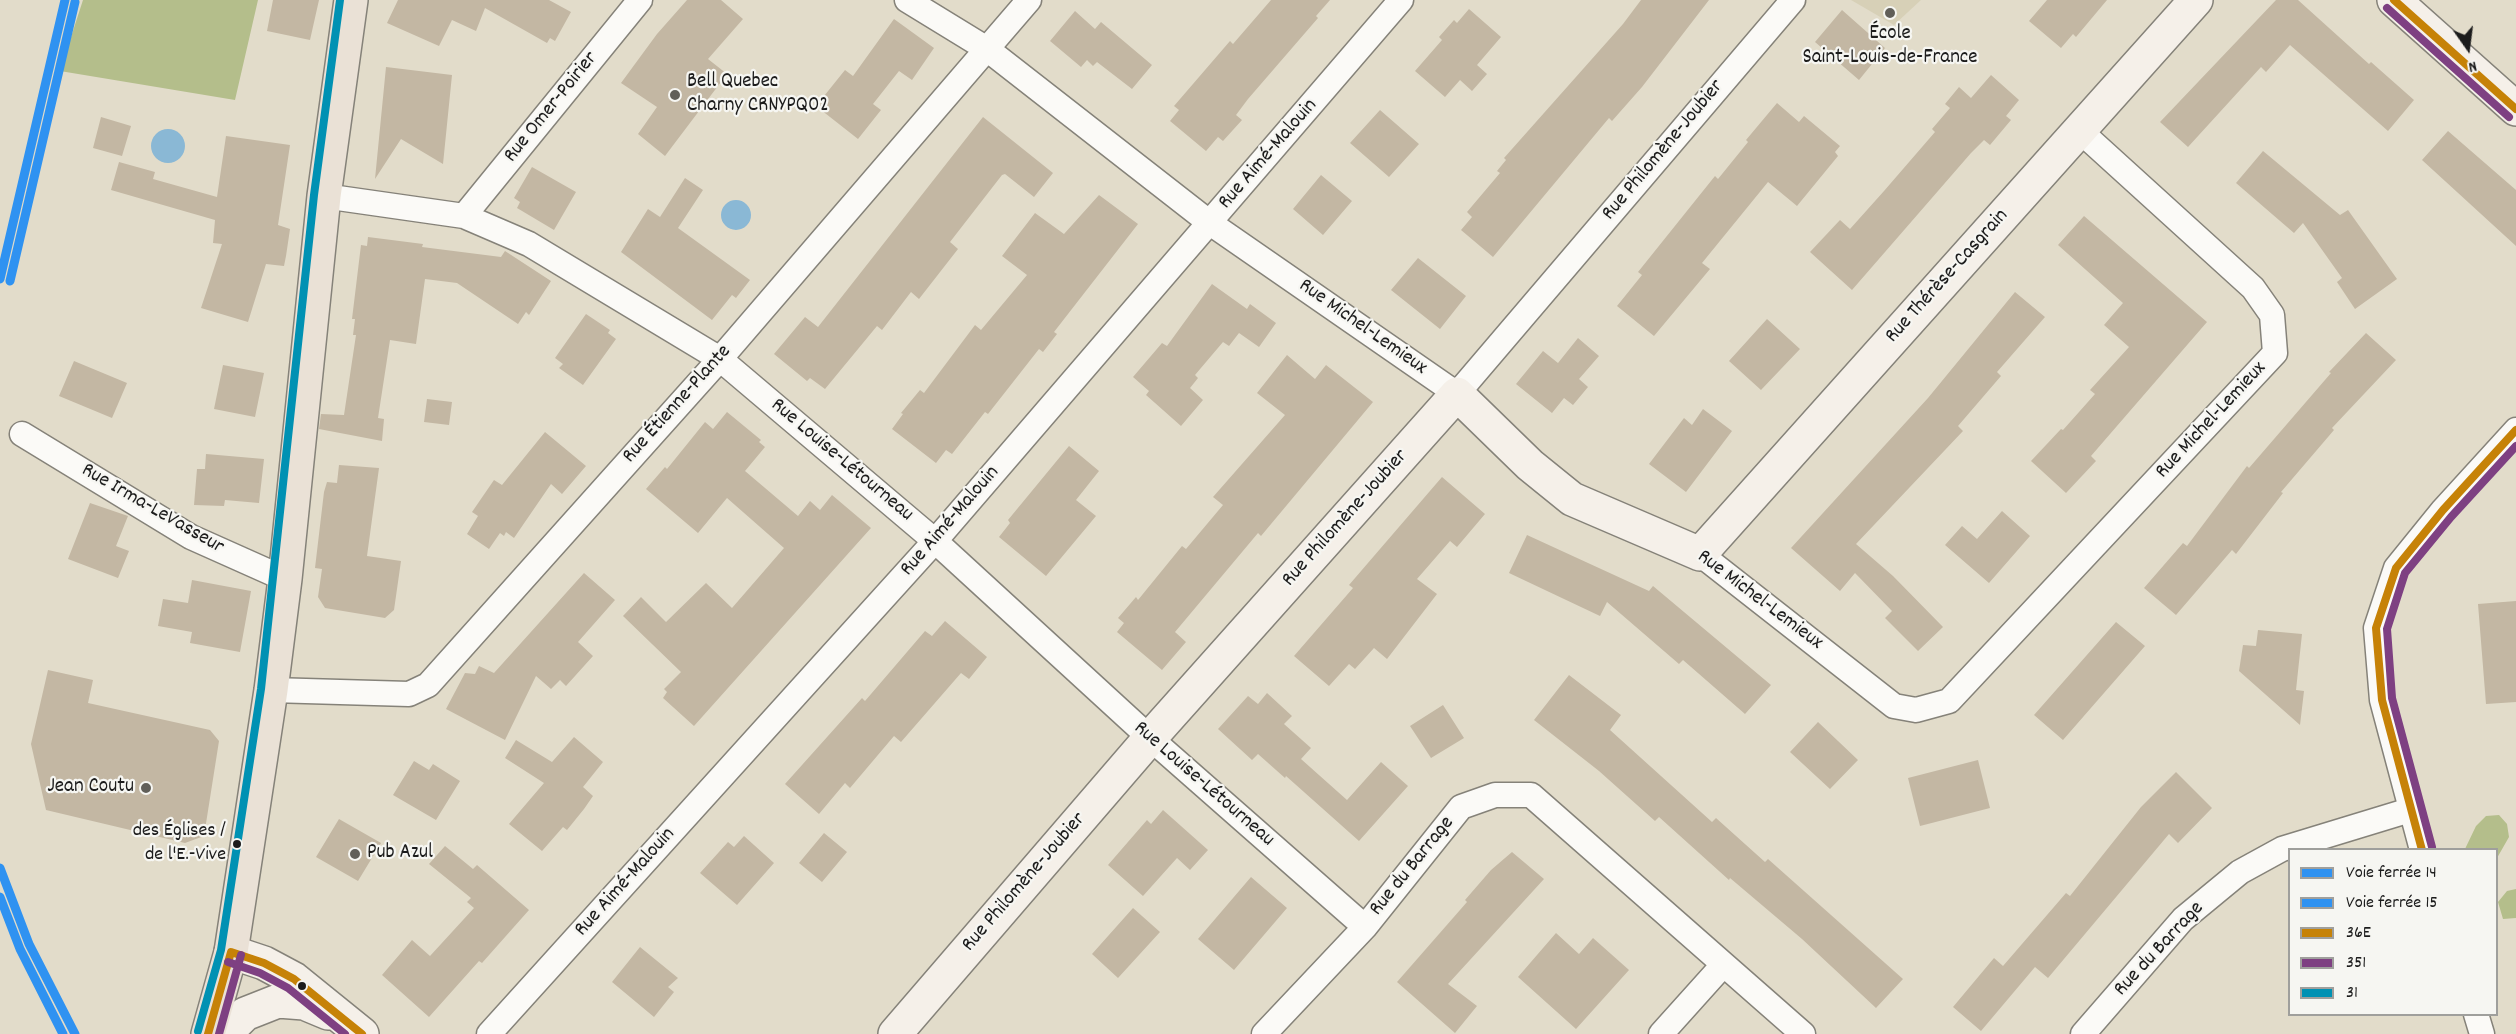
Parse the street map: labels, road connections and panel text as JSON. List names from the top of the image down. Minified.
{"streets":{"street":["Rue Omer-Poirier","Rue Philomène-Joubier","Rue Aimé-Malouin","Rue Thérèse-Casgrain","Rue Michel-Lemieux","Rue Étienne-Plante","Rue Louise-Létourneau","Rue Irma-LeVasseur","Rue du Barrage"]},"crossings":[["Rue Omer-Poirier","Rue Louise-Létourneau"],["Rue Philomène-Joubier","Rue Michel-Lemieux"],["Rue Philomène-Joubier","Rue Louise-Létourneau"],["Rue Aimé-Malouin","Rue Michel-Lemieux"],["Rue Aimé-Malouin","Rue Louise-Létourneau"],["Rue Thérèse-Casgrain","Rue Michel-Lemieux"],["Rue Michel-Lemieux","Rue Étienne-Plante"],["Rue Étienne-Plante","Rue Louise-Létourneau"],["Rue Louise-Létourneau","Rue du Barrage"]],"places":["École Saint-Louis-de-France","Bell Quebec Charny CRNYPQ02","Jean Coutu","des Églises / de l'E.-Vive","Pub Azul"],"lines":["rail line 14","transit line 36E","transit line 31","rail line 15","transit line 351"],"legend":["Voie ferrée 14","Voie ferrée 15","36E","351","31"],"north":"bottom"}
